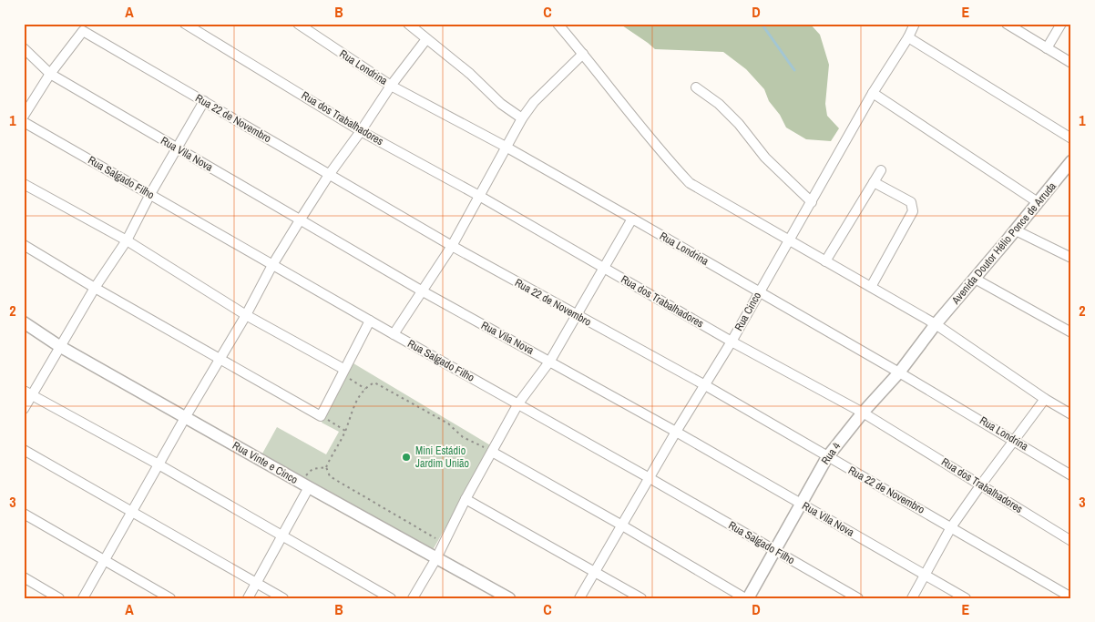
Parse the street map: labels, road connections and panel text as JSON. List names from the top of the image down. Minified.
{"streets":{"street":["Rua Londrina","Rua 22 de Novembro","Rua dos Trabalhadores","Rua Vila Nova","Rua Salgado Filho","Avenida Doutor Hélio Ponce de Arruda","Rua Cinco","Rua 4","Rua Vinte e Cinco"]},"crossings":[["Rua Londrina","Rua Cinco"],["Rua Londrina","Rua 4"],["Rua 22 de Novembro","Rua Vila Nova"],["Rua 22 de Novembro","Rua Cinco"],["Rua 22 de Novembro","Rua 4"],["Rua dos Trabalhadores","Rua Cinco"],["Rua dos Trabalhadores","Rua 4"],["Rua Vila Nova","Rua Cinco"],["Rua Vila Nova","Rua 4"],["Rua Salgado Filho","Rua Cinco"],["Rua Salgado Filho","Rua 4"],["Avenida Doutor Hélio Ponce de Arruda","Rua 4"]],"places":["Mini Estádio Jardim União"],"grid":{"columns":["A","B","C","D","E"],"rows":["1","2","3"]}}
